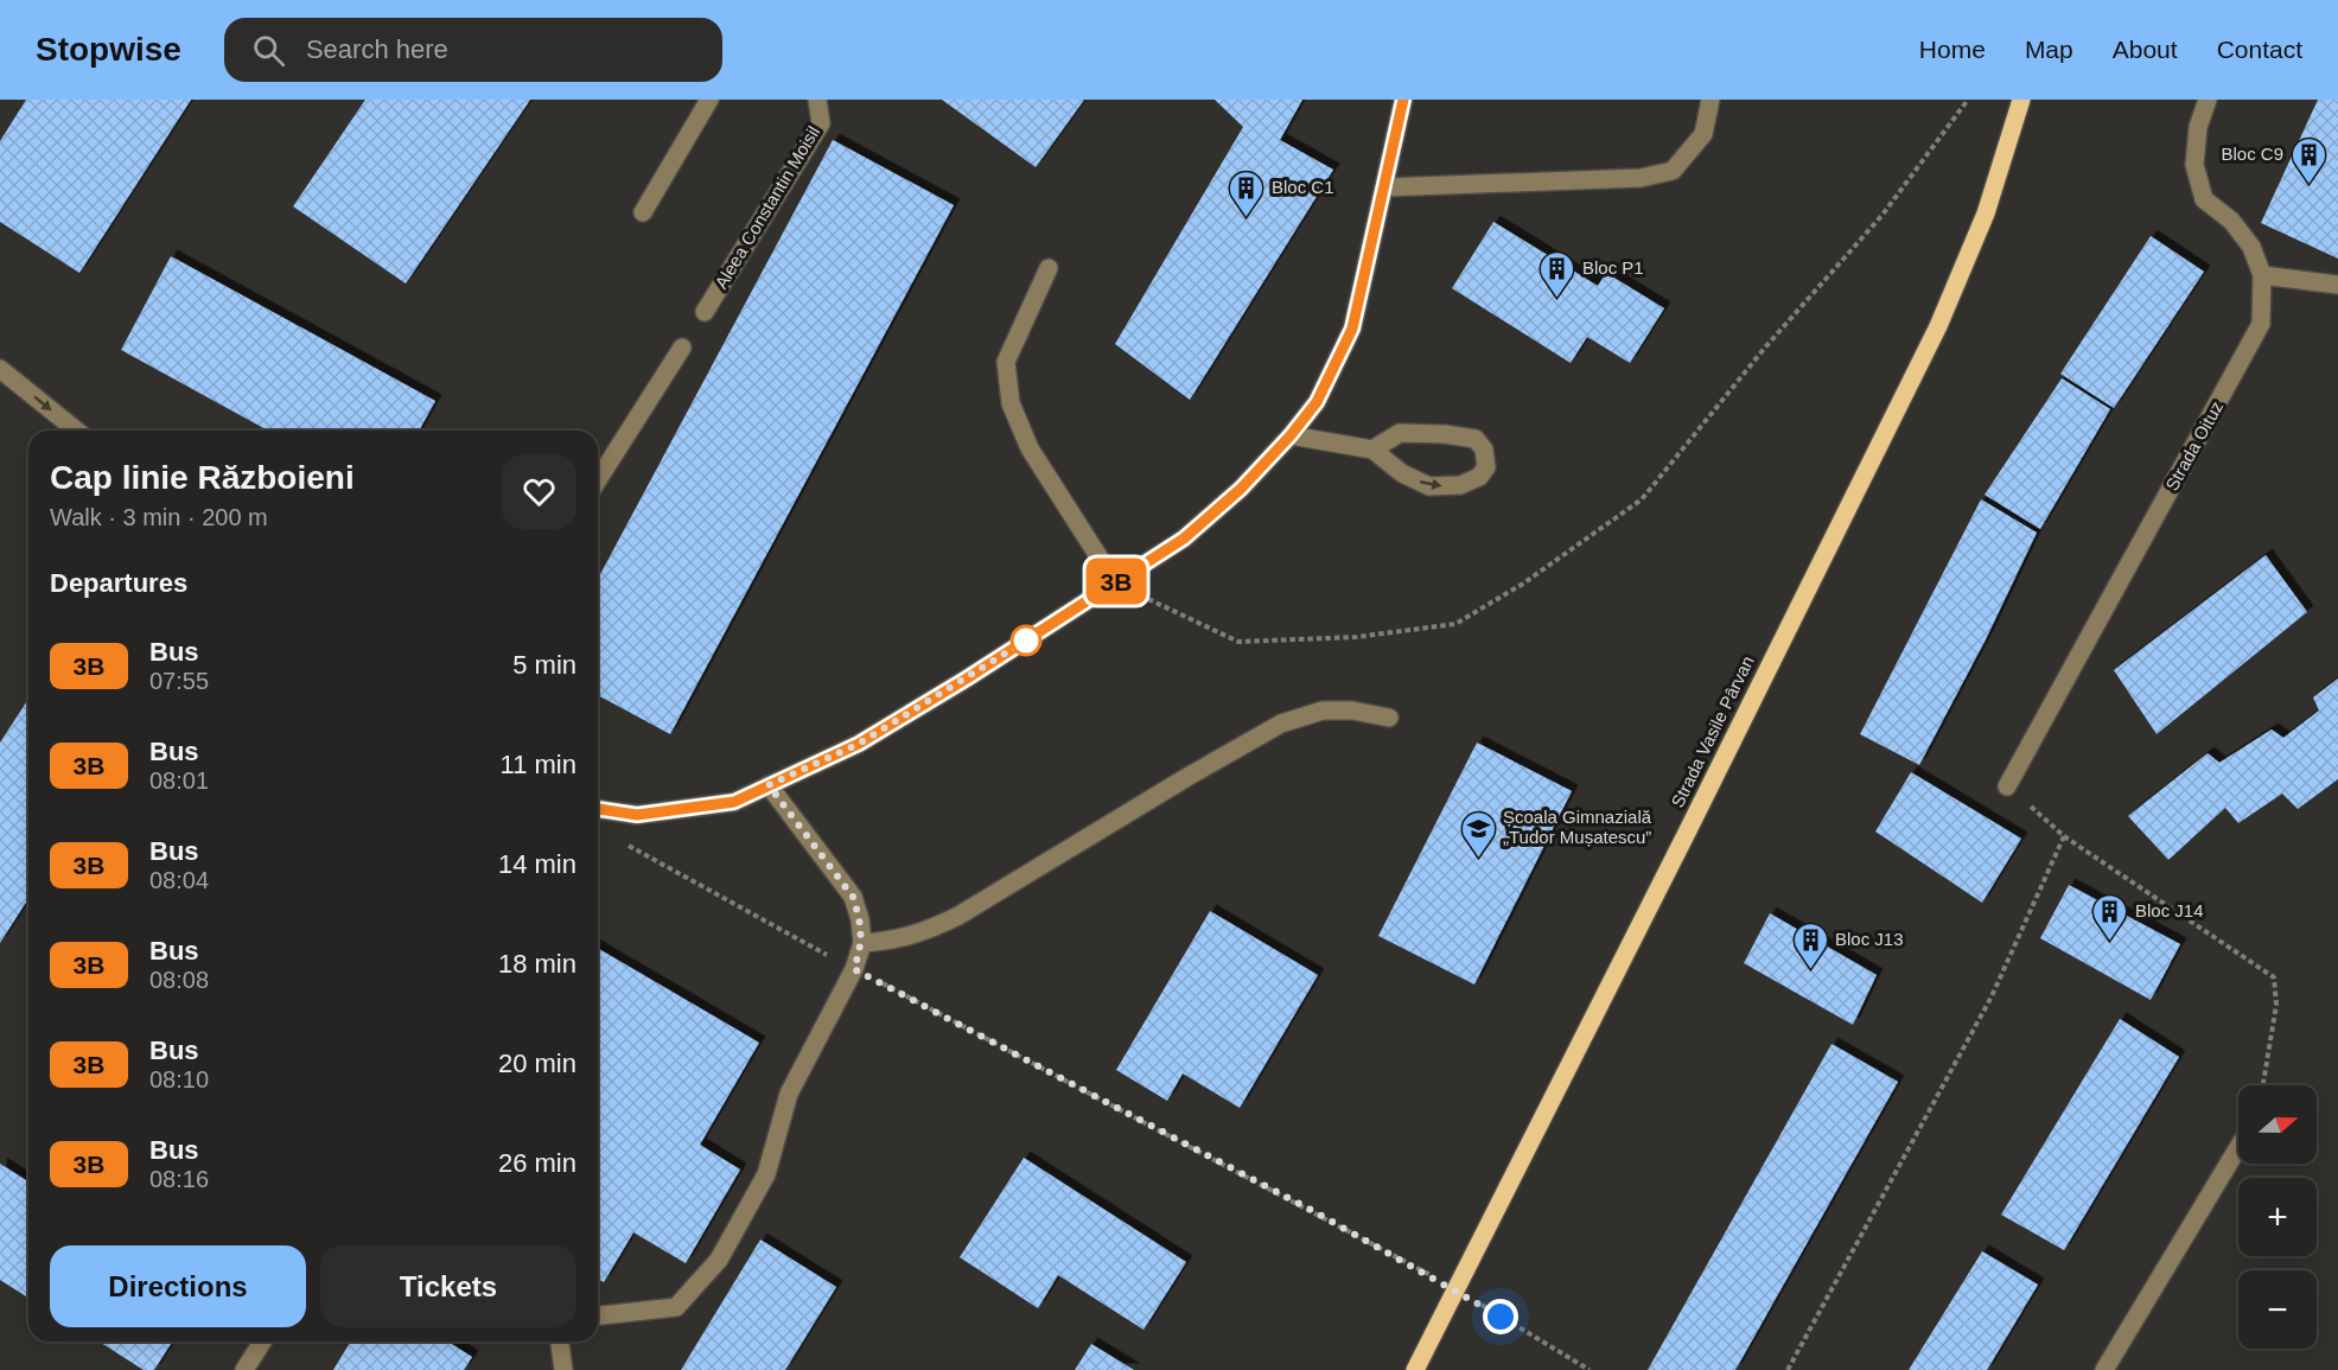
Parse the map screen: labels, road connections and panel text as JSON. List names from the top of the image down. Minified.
{"streets":{"main road":["Strada Vasile Pârvan"],"street":["Aleea Constantin Moisil","Strada Oituz"]},"places":{"building":["Bloc C9","Bloc C1","Bloc P1","Bloc J14","Bloc J13"],"school or university":["Școala Gimnazială „Tudor Mușatescu”"]},"lines":["bus line 3B"],"north":"right","page":{"header":"Stopwise","search":"Search here","nav":["Home","Map","About","Contact"],"on_map":"3B","heading":[["Cap linie Războieni","Walk · 3 min · 200 m"],"Departures"],"list":[{"mark":"3B","name":"Bus","note":"07:55","value":"5 min"},{"mark":"3B","name":"Bus","note":"08:01","value":"11 min"},{"mark":"3B","name":"Bus","note":"08:04","value":"14 min"},{"mark":"3B","name":"Bus","note":"08:08","value":"18 min"},{"mark":"3B","name":"Bus","note":"08:10","value":"20 min"},{"mark":"3B","name":"Bus","note":"08:16","value":"26 min"}],"map_buttons":["+","−"],"buttons":["Directions","Tickets"]}}
